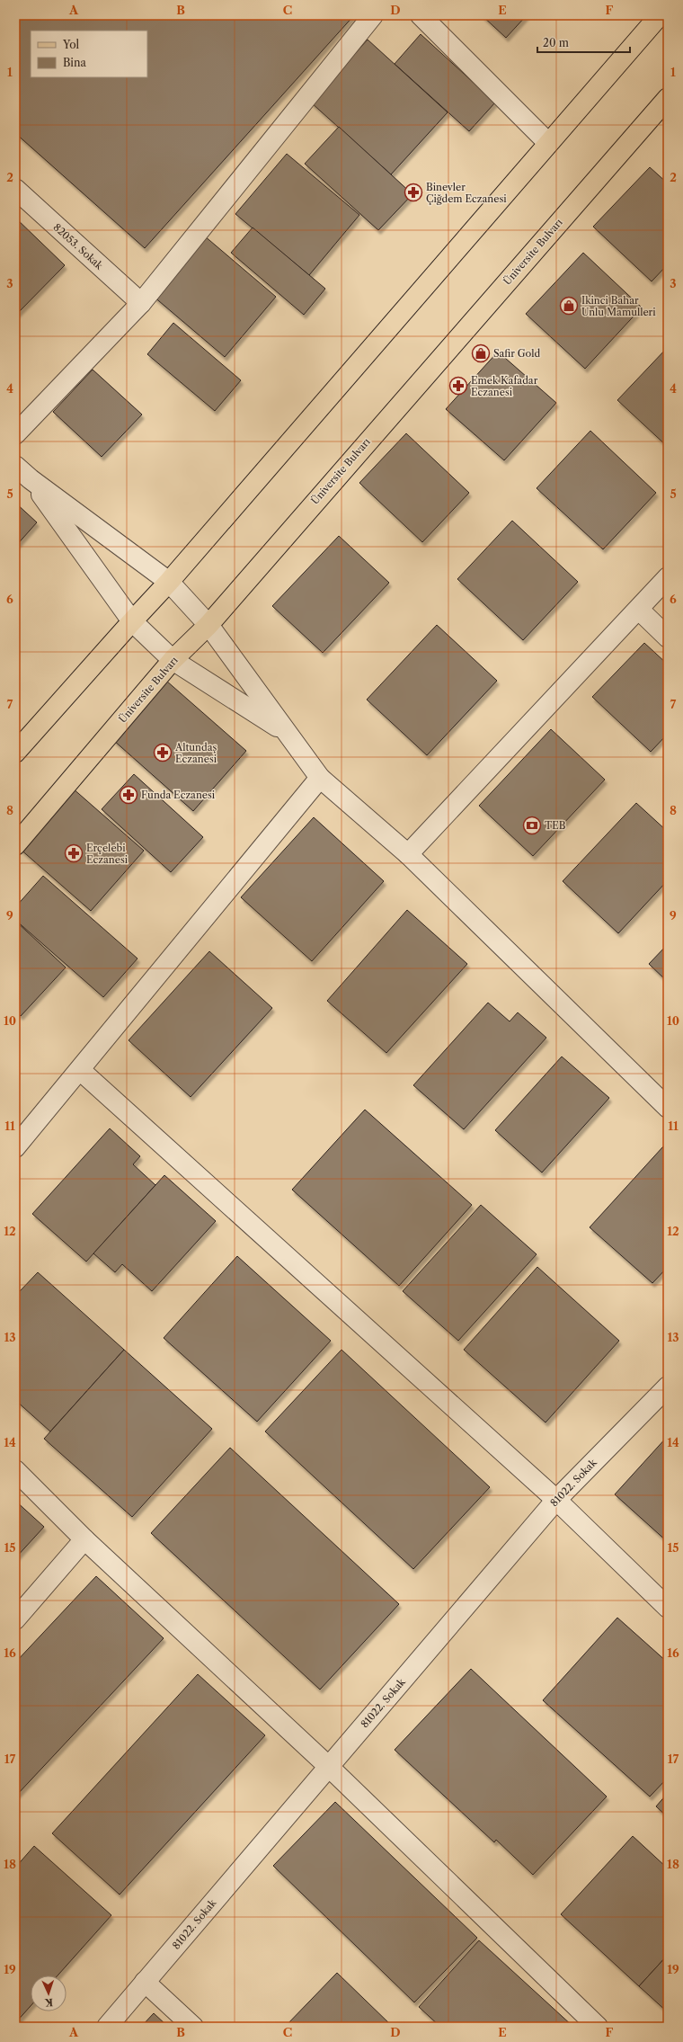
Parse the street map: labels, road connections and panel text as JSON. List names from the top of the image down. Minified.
{"streets":{"main road":["Üniversite Bulvarı"],"street":["82053. Sokak","81022. Sokak"]},"places":{"pharmacy":["Binevler Çiğdem Eczanesi","Emek Kafadar Eczanesi","Altundaş Eczanesi","Funda Eczanesi","Erçelebi Eczanesi"],"shop":["Ikinci Bahar Unlu Mamulleri","Safir Gold"],"bank":["TEB"]},"legend":["Yol","Bina"],"scale_bar":"20 m","north":"bottom","grid":{"columns":["A","B","C","D","E","F"],"rows":["1","2","3","4","5","6","7","8","9","10","11","12","13","14","15","16","17","18","19"]}}
